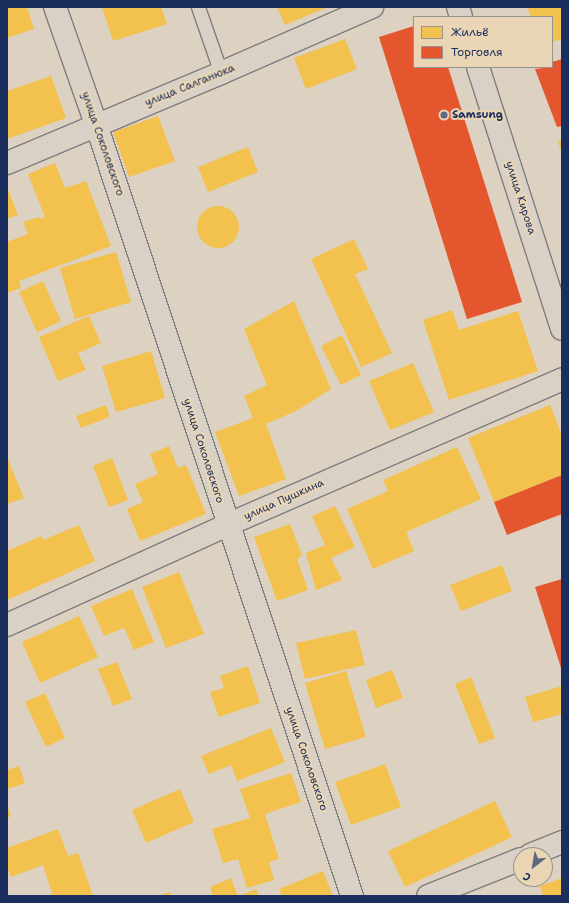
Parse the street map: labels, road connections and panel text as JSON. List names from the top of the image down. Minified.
{"streets":{"street":["улица Салганюка","улица Соколовского","улица Кирова","улица Пушкина"]},"crossings":[["улица Салганюка","улица Соколовского"],["улица Соколовского","улица Пушкина"]],"places":["Samsung"],"legend":["Жильё","Торговля"],"north":"bottom left"}
